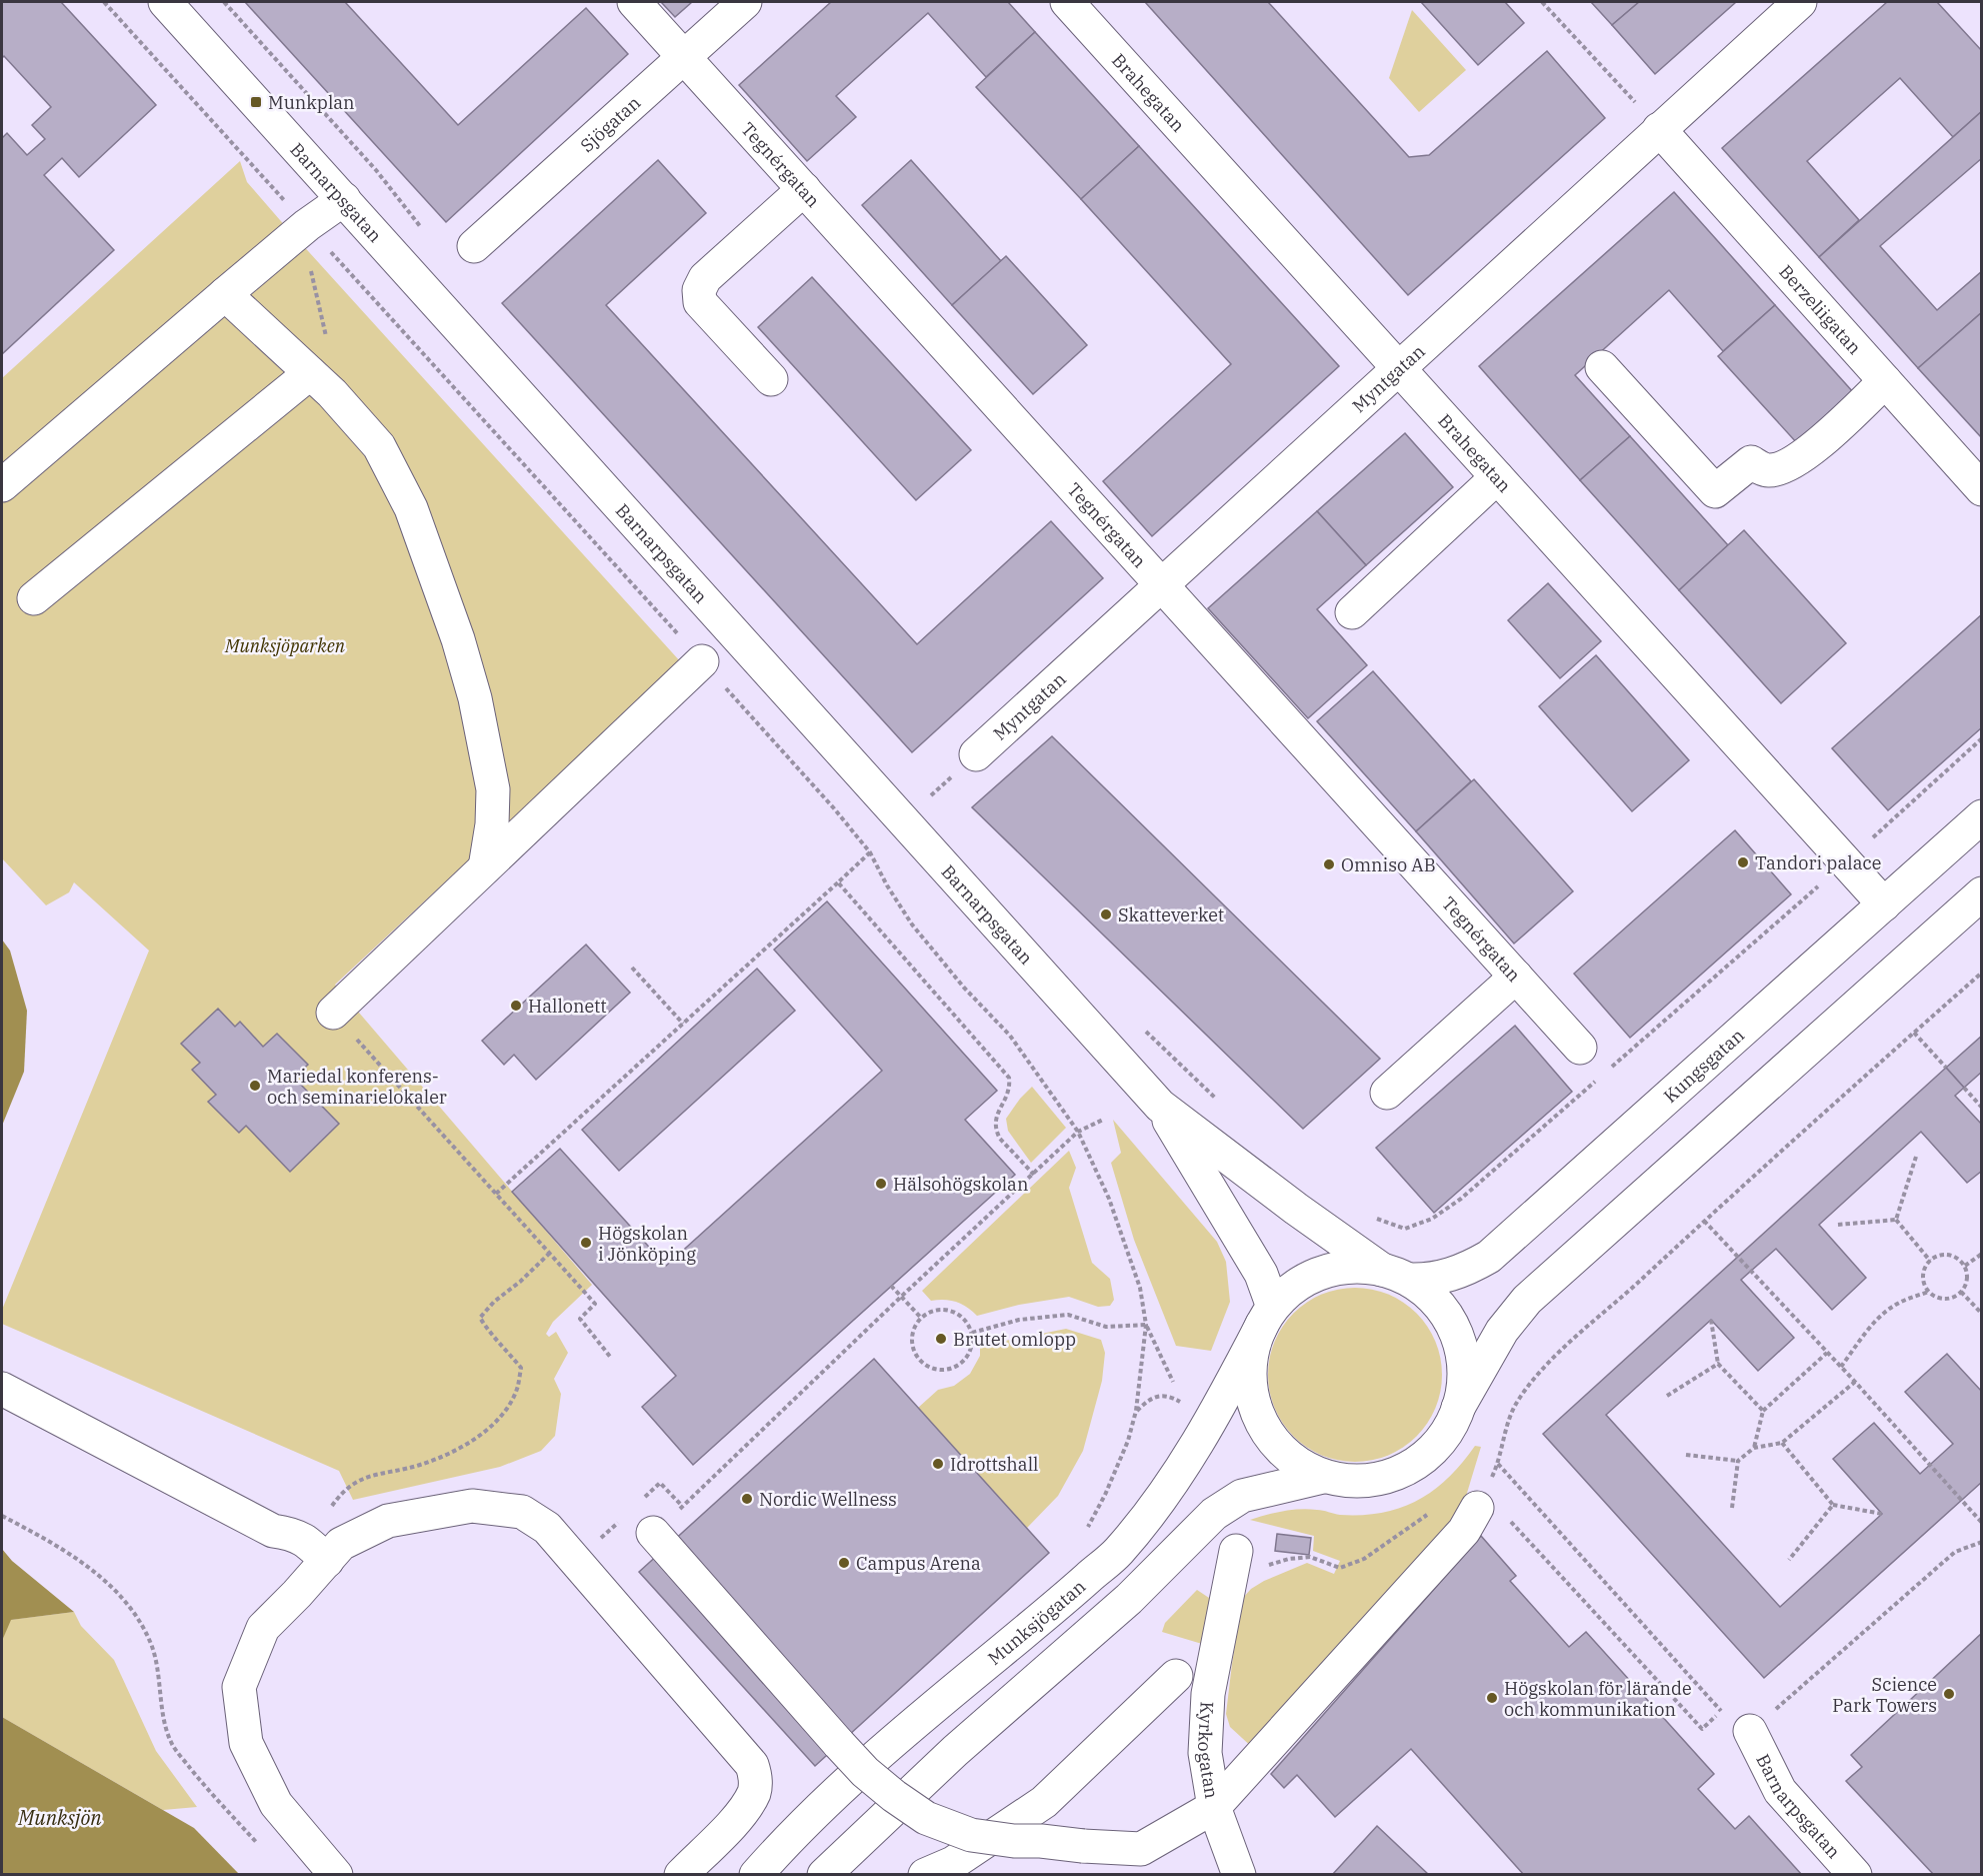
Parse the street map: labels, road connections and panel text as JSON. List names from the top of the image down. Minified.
{"streets":{"street":["Brahegatan","Sjögatan","Tegnérgatan","Barnarpsgatan","Berzeliigatan","Myntgatan","Kungsgatan","Munksjögatan","Kyrkogatan"]},"crossings":[["Brahegatan","Myntgatan"],["Brahegatan","Kungsgatan"],["Sjögatan","Tegnérgatan"],["Tegnérgatan","Myntgatan"],["Barnarpsgatan","Kungsgatan"],["Barnarpsgatan","Munksjögatan"],["Berzeliigatan","Myntgatan"],["Kungsgatan","Munksjögatan"]],"water":["Munksjön"],"parks":["Munksjöparken"],"places":{"transit":["Munkplan"],"other":["Tandori palace","Omniso AB","Skatteverket","Hallonett","Mariedal konferens- och seminarielokaler","Hälsohögskolan","Högskolan i Jönköping","Brutet omlopp","Idrottshall","Nordic Wellness","Campus Arena","Science Park Towers","Högskolan för lärande och kommunikation"]}}
